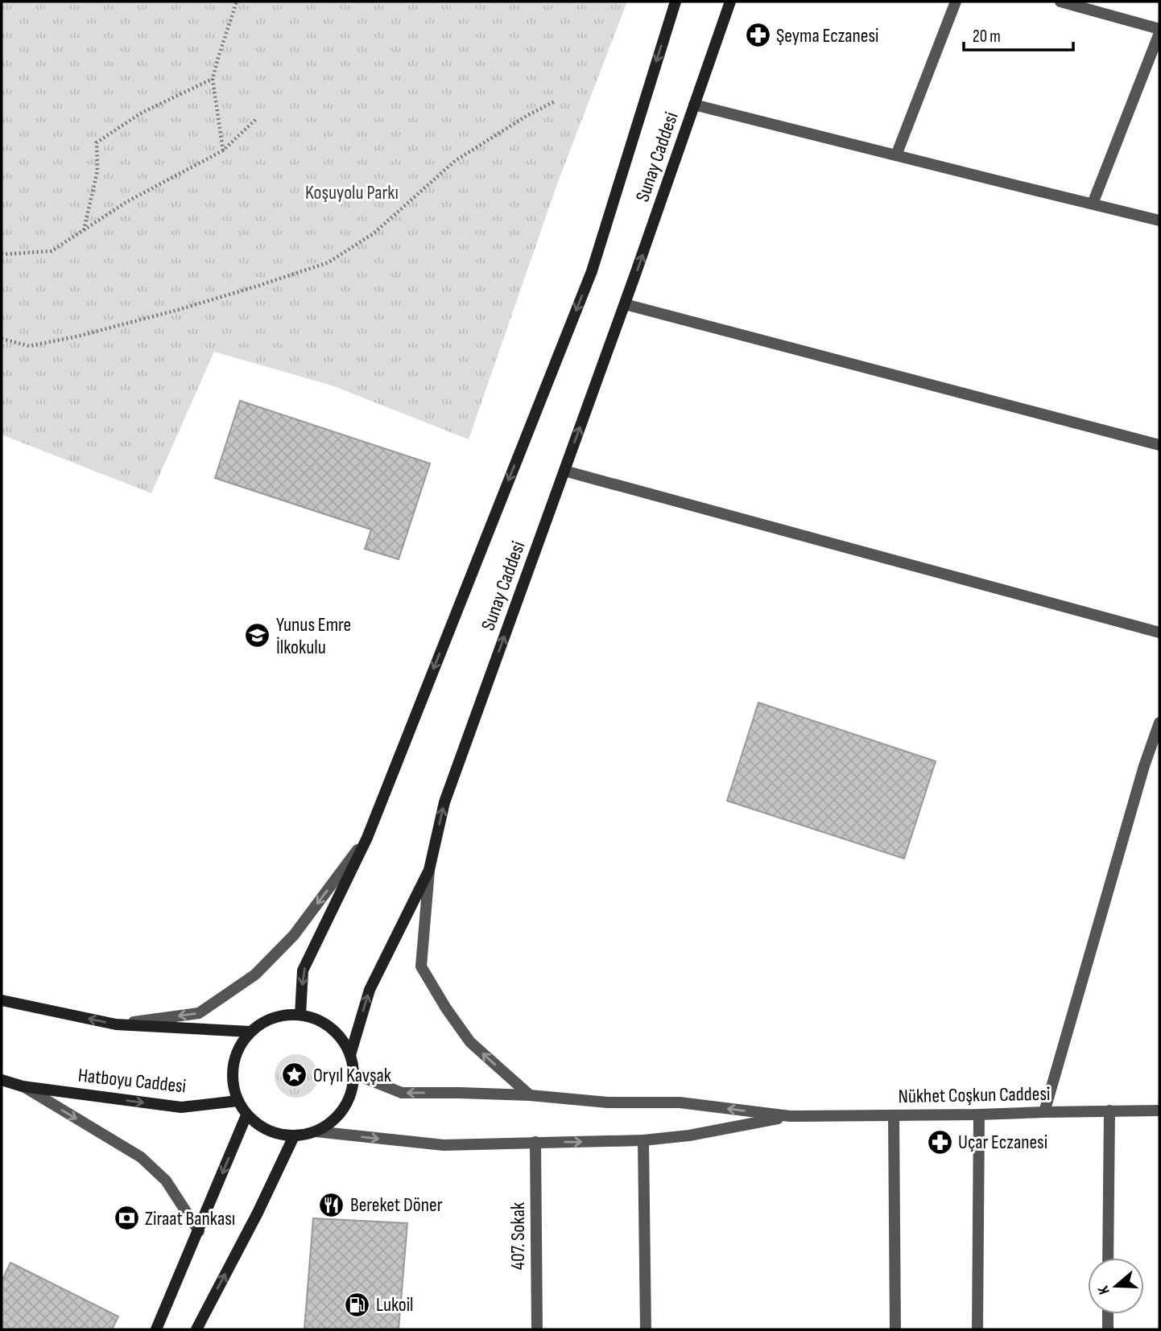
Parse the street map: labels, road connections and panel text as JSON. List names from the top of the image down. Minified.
{"streets":{"main road":["Sunay Caddesi","Hatboyu Caddesi"],"street":["Nükhet Coşkun Caddesi","407. Sokak"]},"crossings":[["Sunay Caddesi","Hatboyu Caddesi"]],"parks":["Koşuyolu Parkı"],"places":{"pharmacy":["Şeyma Eczanesi","Uçar Eczanesi"],"school or university":["Yunus Emre İlkokulu"],"place":["Oryıl Kavşak"],"restaurant":["Bereket Döner"],"bank":["Ziraat Bankası"],"fuel station":["Lukoil"]},"scale_bar":"20 m","north":"left"}
